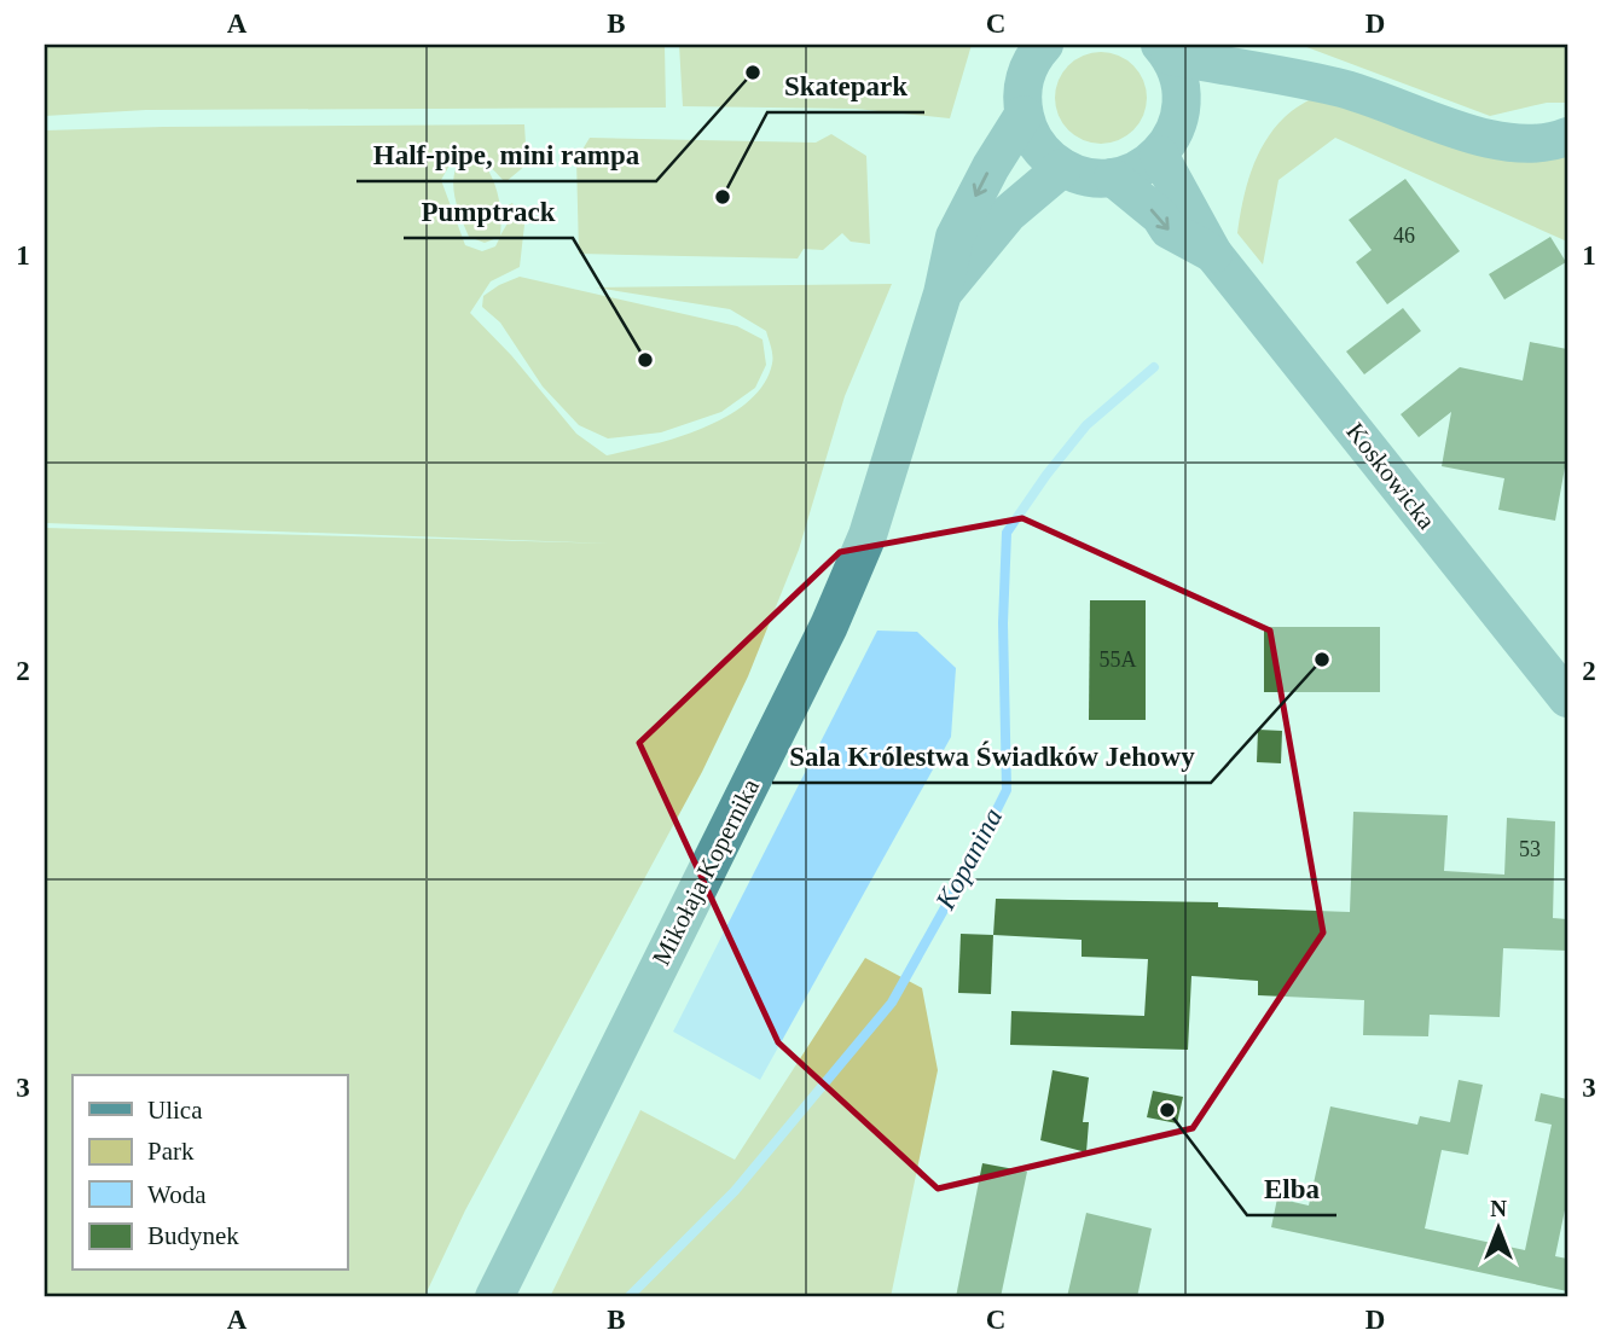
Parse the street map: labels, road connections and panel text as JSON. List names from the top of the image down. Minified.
{"streets":{"street":["Koskowicka","Mikołaja Kopernika"]},"water":["Kopanina"],"places":["Half-pipe, mini rampa","Skatepark","Pumptrack","Sala Królestwa Świadków Jehowy","Elba"],"house_numbers":["46","55A","53"],"legend":["Ulica","Park","Woda","Budynek"],"north":"top","grid":{"columns":["A","B","C","D"],"rows":["1","2","3"]}}
